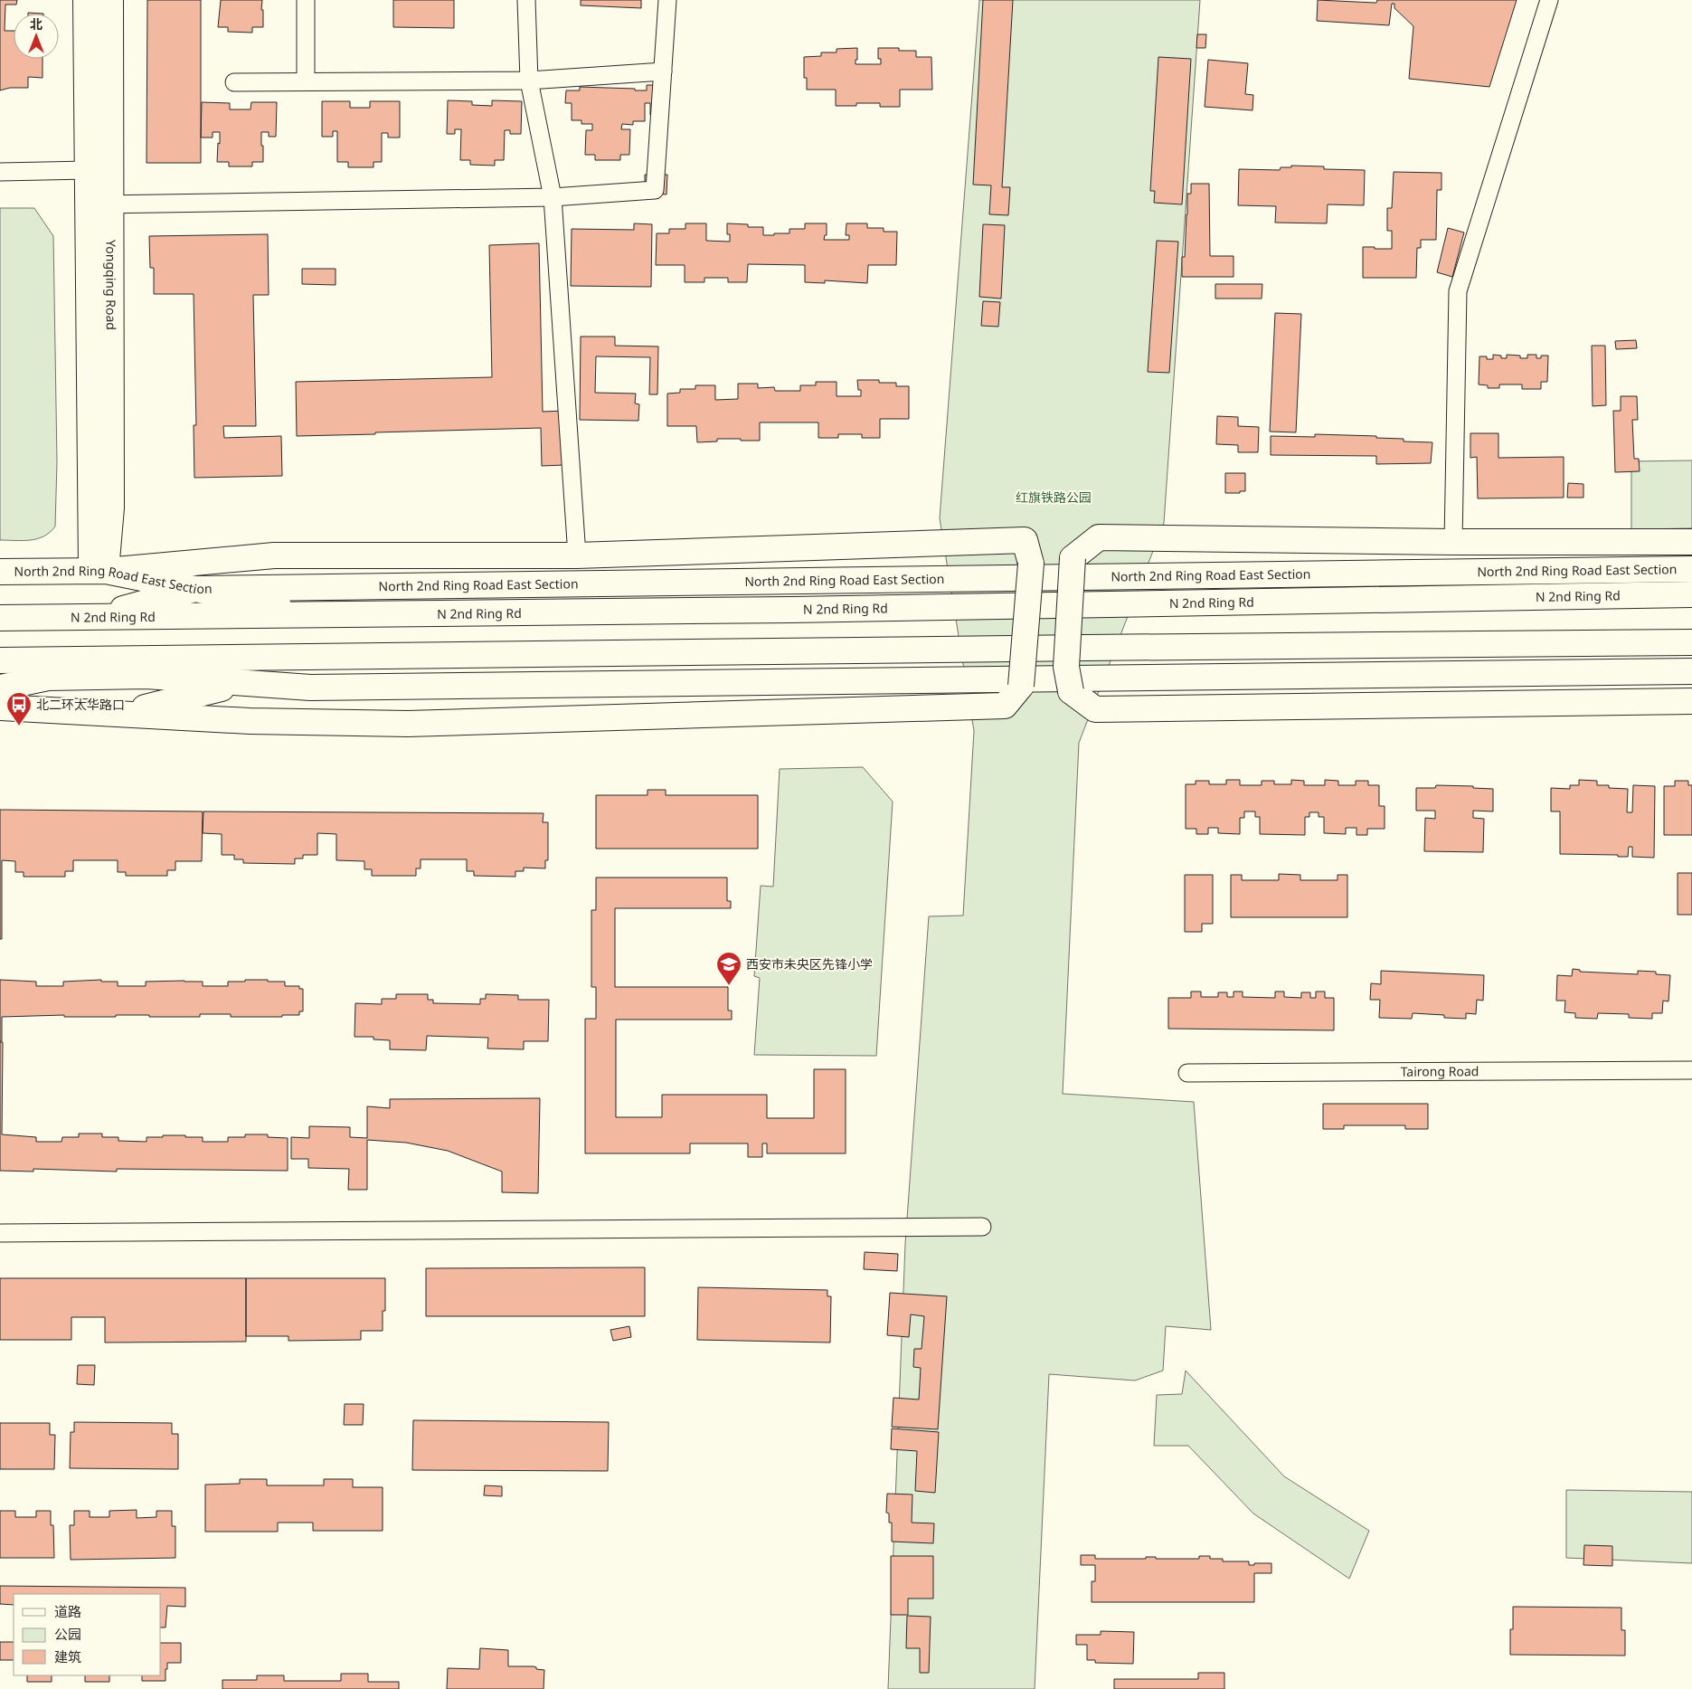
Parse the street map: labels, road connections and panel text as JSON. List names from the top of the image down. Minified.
{"streets":{"main road":["Yongqing Road","North 2nd Ring Road East Section","N 2nd Ring Rd"],"street":["Tairong Road"]},"crossings":[["Yongqing Road","North 2nd Ring Road East Section"]],"parks":["红旗铁路公园"],"places":{"bus stop":["北二环太华路口"],"school or university":["西安市未央区先锋小学"]},"legend":["道路","公园","建筑"],"north":"top"}
